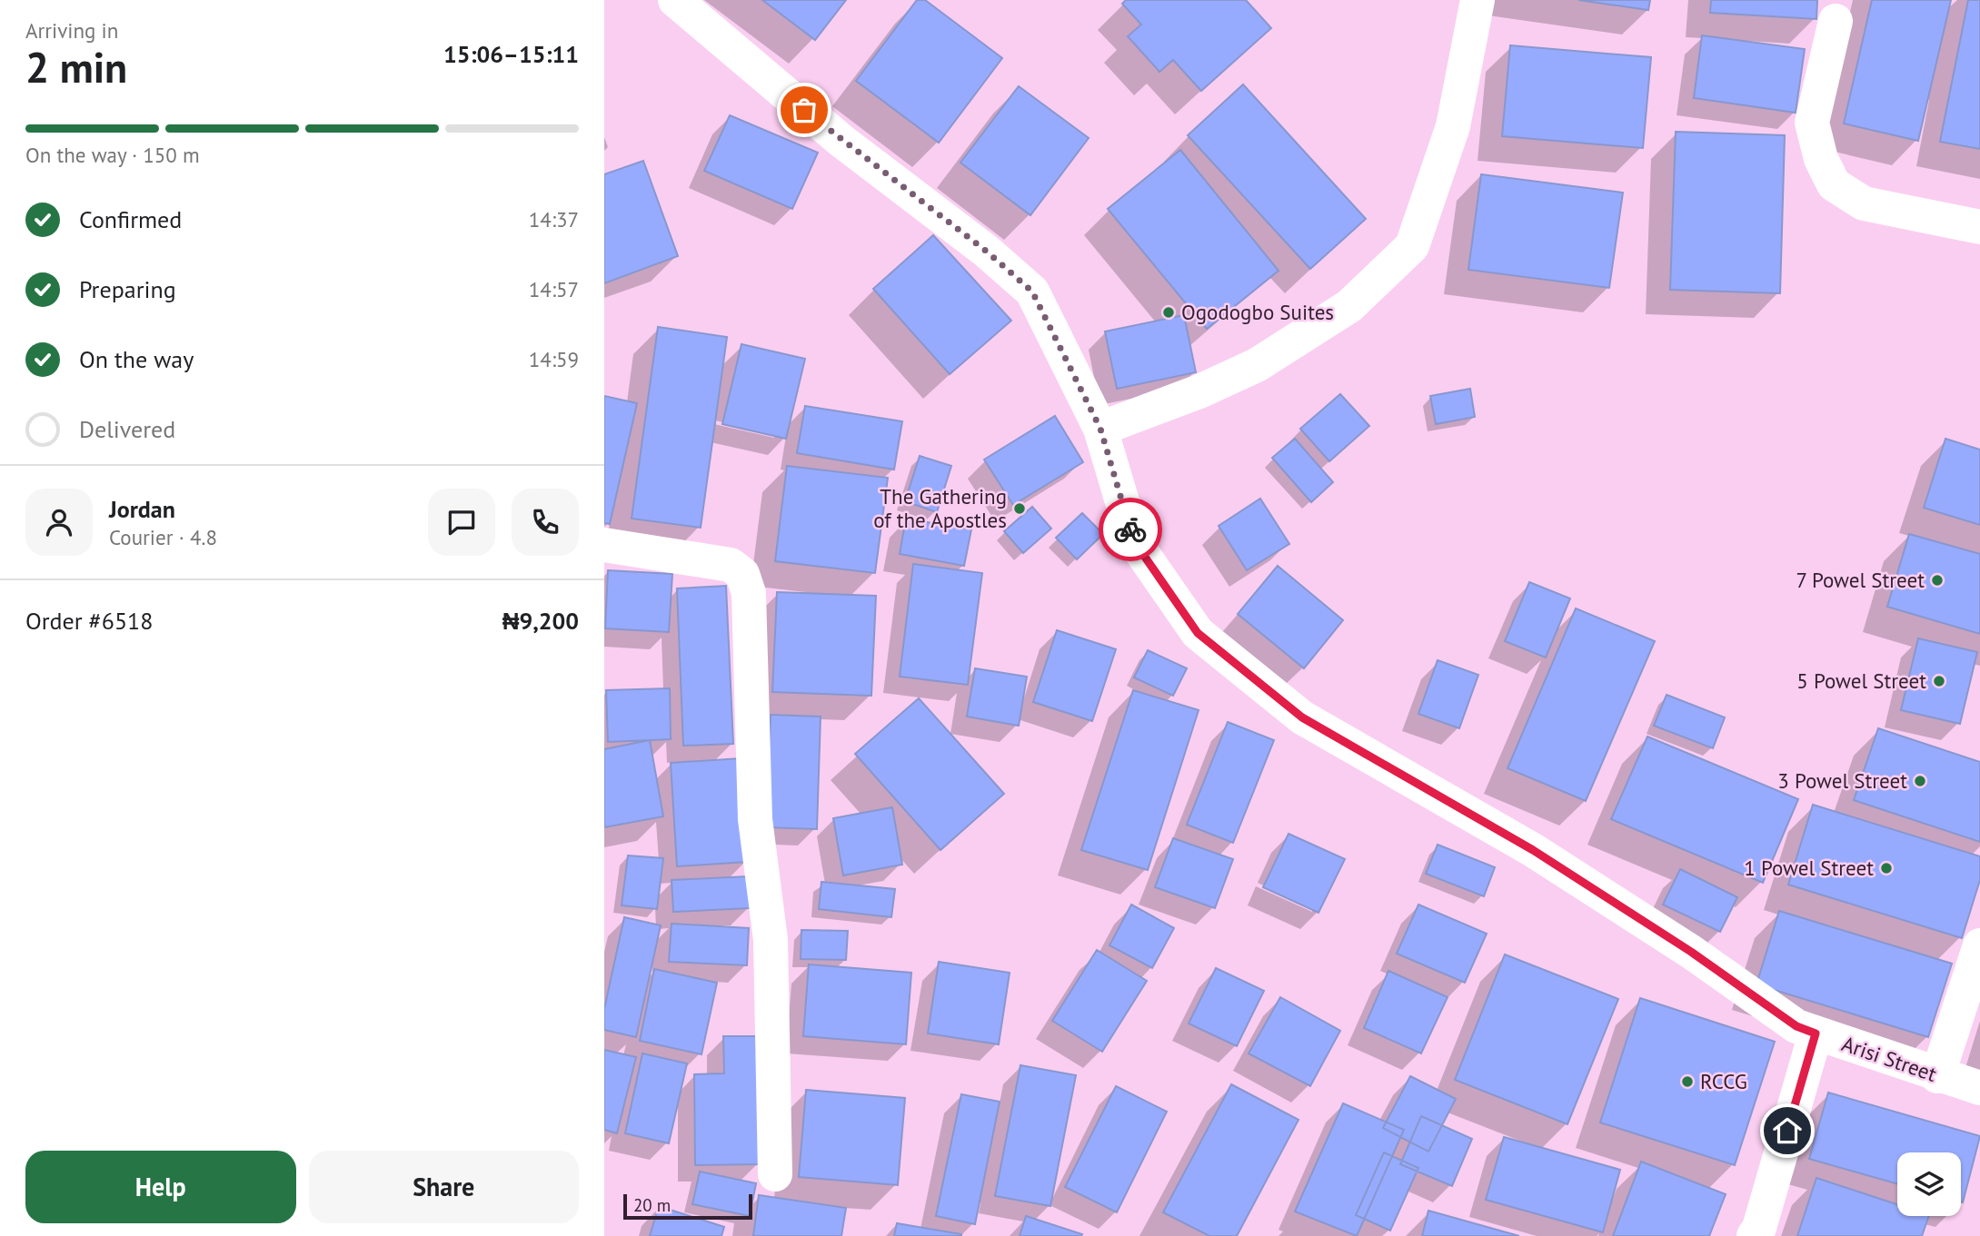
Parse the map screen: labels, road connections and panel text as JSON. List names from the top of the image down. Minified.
{"streets":{"street":["Arisi Street"]},"places":["Ogodogbo Suites","The Gathering of the Apostles","7 Powel Street","5 Powel Street","3 Powel Street","1 Powel Street","RCCG"],"scale_bar":"20 m","page":{"heading":["2 min","Arriving in","15:06–15:11"],"panel":["Jordan","Courier · 4.8","Order #6518","₦9,200"],"bar":"On the way · 150 m","list":[["Confirmed","14:37"],["Preparing","14:57"],["On the way","14:59"],"Delivered"],"buttons":["Help","Share"],"scale":"20 m"}}
